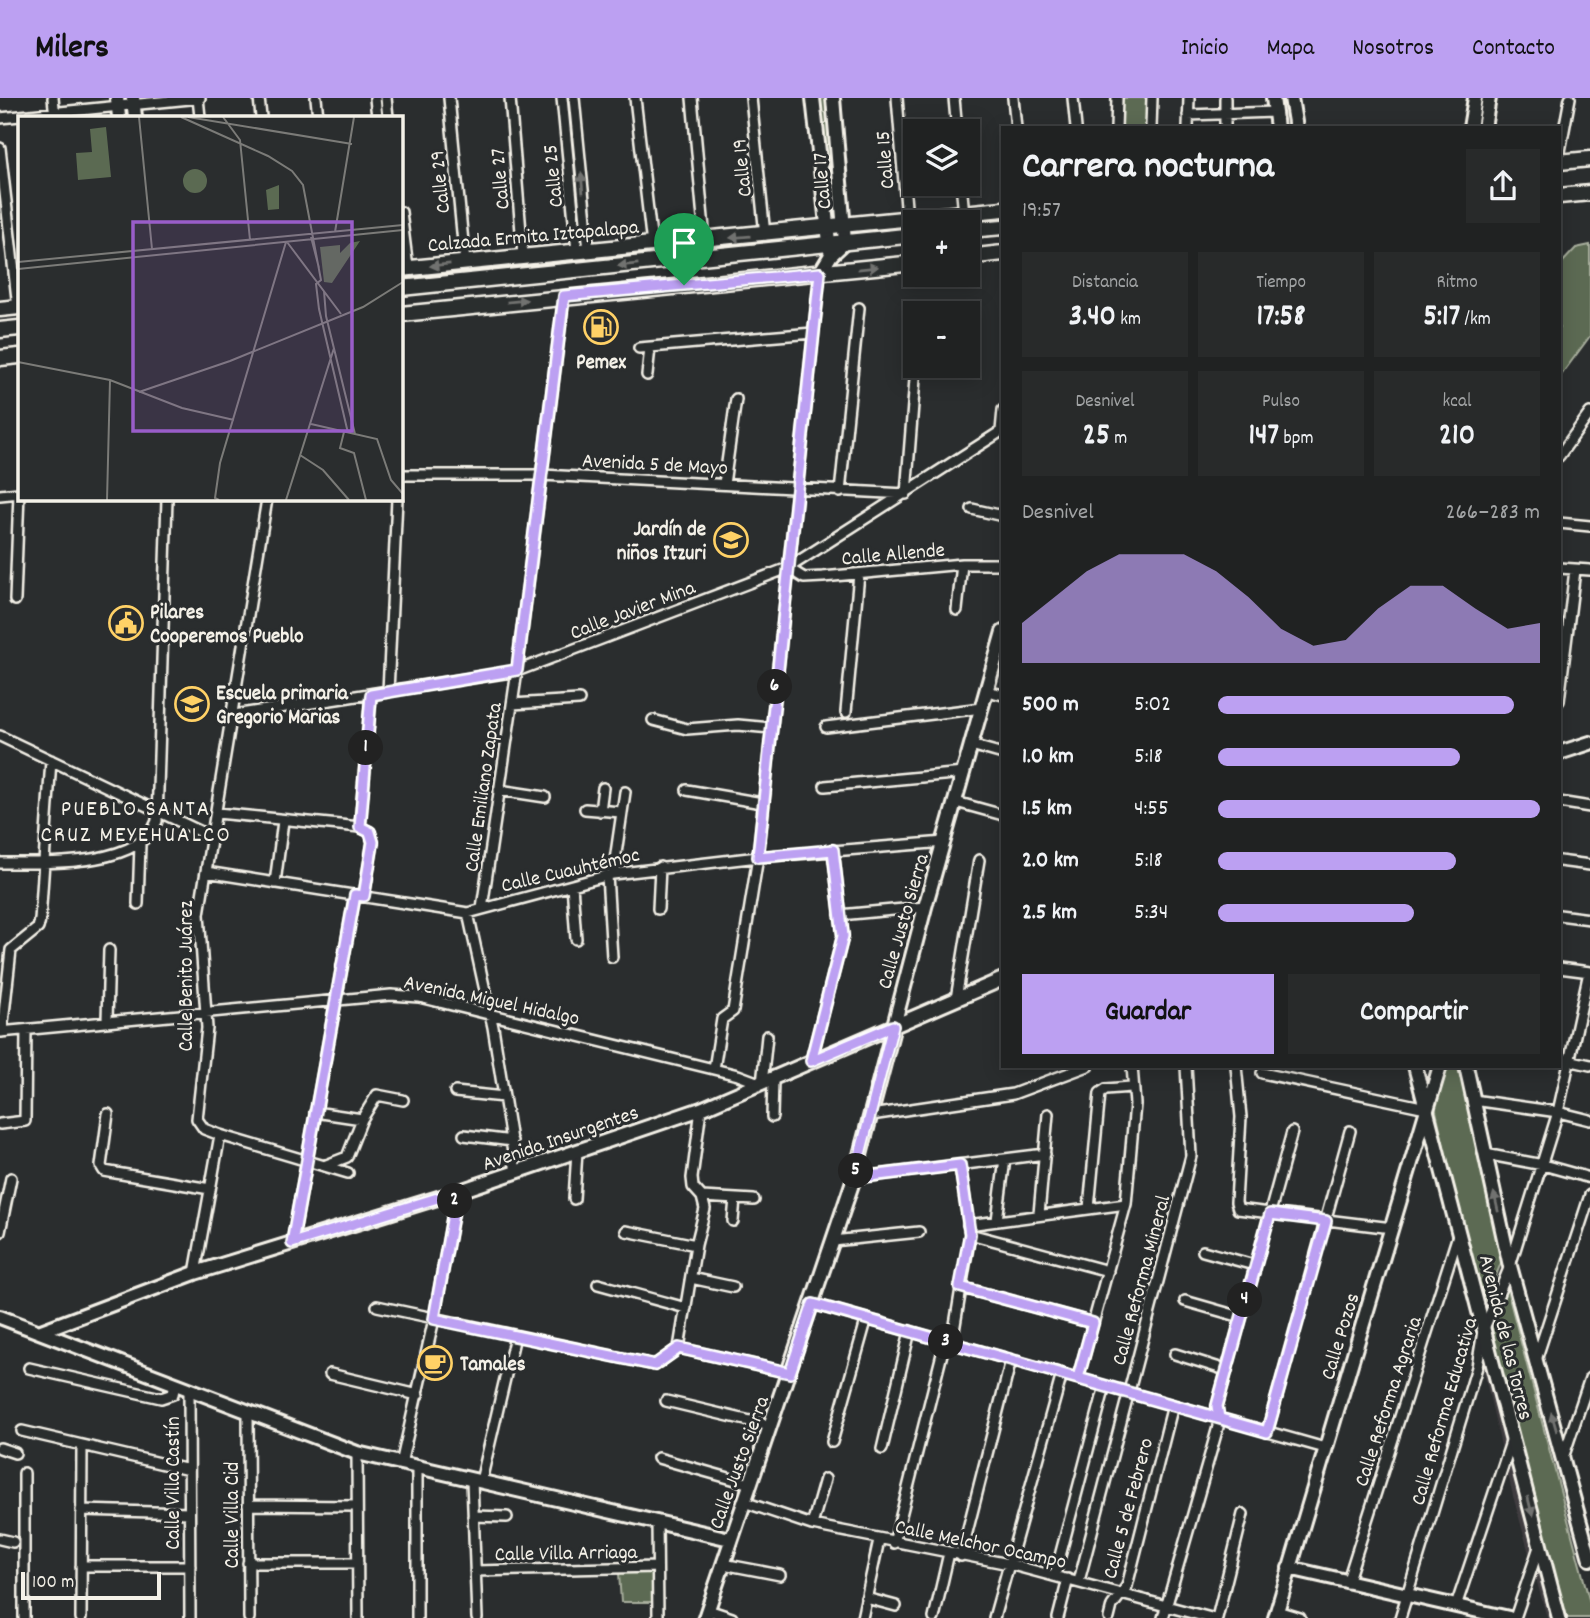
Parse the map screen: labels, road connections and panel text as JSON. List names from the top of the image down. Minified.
{"streets":{"main road":["Calzada Ermita Iztapalapa"],"street":["Calle 15","Calle 19","Calle 25","Calle 27","Calle 17","Calle 29","Avenida 5 de Mayo","Calle Allende","Calle Javier Mina","Calle Emiliano Zapata","Calle Cuauhtémoc","Calle Justo Sierra","Calle Benito Juárez","Avenida Miguel Hidalgo","Avenida Insurgentes","Calle Reforma Mineral","Calle Pozos","Avenida de las Torres","Calle Reforma Agraria","Calle Reforma Educativa","Calle Villa Castín","Calle 5 de Febrero","Calle Villa Cid","Calle Melchor Ocampo","Calle Villa Arriaga"]},"crossings":[["Calle 19","Calzada Ermita Iztapalapa"],["Calle 25","Calzada Ermita Iztapalapa"],["Calle 27","Calzada Ermita Iztapalapa"],["Calle 17","Calzada Ermita Iztapalapa"],["Calle 29","Calzada Ermita Iztapalapa"],["Avenida 5 de Mayo","Calle Javier Mina"],["Avenida 5 de Mayo","Calle Emiliano Zapata"],["Calle Allende","Calle Javier Mina"],["Calle Javier Mina","Calle Emiliano Zapata"],["Calle Javier Mina","Calle Benito Juárez"],["Calle Emiliano Zapata","Calle Cuauhtémoc"],["Calle Cuauhtémoc","Calle Justo Sierra"],["Calle Cuauhtémoc","Calle Benito Juárez"],["Calle Justo Sierra","Avenida Insurgentes"],["Calle Justo Sierra","Calle Melchor Ocampo"],["Calle Benito Juárez","Avenida Miguel Hidalgo"],["Avenida Miguel Hidalgo","Avenida Insurgentes"],["Calle Reforma Mineral","Calle Melchor Ocampo"],["Calle Pozos","Avenida de las Torres"],["Avenida de las Torres","Calle Reforma Agraria"],["Avenida de las Torres","Calle Reforma Educativa"],["Calle 5 de Febrero","Calle Melchor Ocampo"]],"districts":["PUEBLO SANTA CRUZ MEYEHUALCO"],"places":{"fuel station":["Pemex"],"school or university":["Jardín de niños Itzuri","Escuela primaria Gregorio Marias"],"public building":["Pilares Cooperemos Pueblo"],"cafe":["Tamales"]},"scale_bar":"100 m","page":{"header":"Milers","nav":["Inicio","Mapa","Nosotros","Contacto"],"map_buttons":["+","−"],"heading":["Carrera nocturna","19:57"],"stats":[["Distancia","3.40 km"],["Tiempo","17:58"],["Ritmo","5:17 /km"],["Desnivel","25 m"],["Pulso","147 bpm"],["kcal","210"]],"chart":["Desnivel","266–283 m"],"pins":["6","1","5","2","4","3"],"list":[{"name":"500 m","note":"5:02"},{"name":"1.0 km","note":"5:18"},{"name":"1.5 km","note":"4:55"},{"name":"2.0 km","note":"5:18"},{"name":"2.5 km","note":"5:34"}],"buttons":["Guardar","Compartir"],"scale":"100 m"}}
